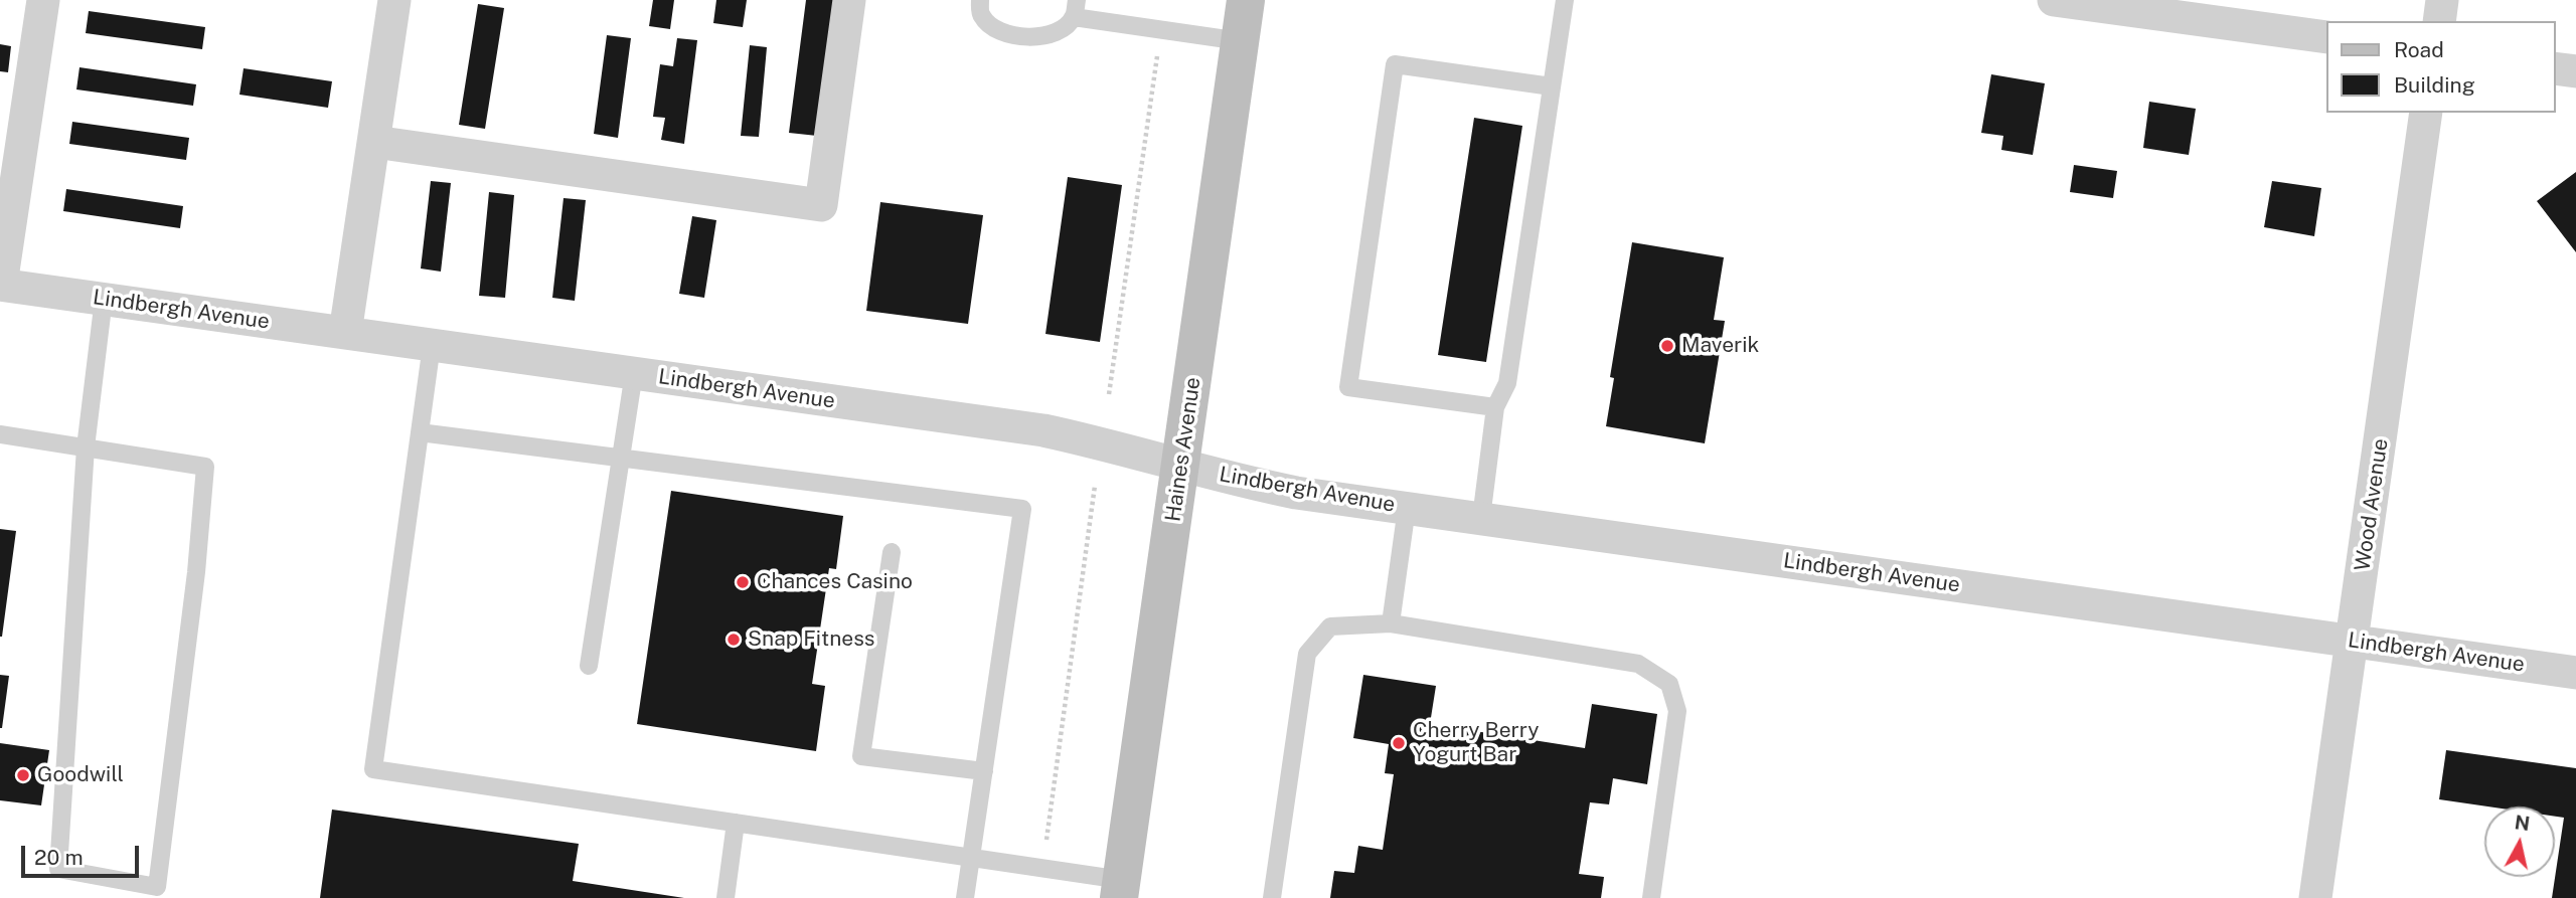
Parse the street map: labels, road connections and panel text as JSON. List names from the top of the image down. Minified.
{"streets":{"main road":["Haines Avenue"],"street":["Lindbergh Avenue","Wood Avenue"]},"crossings":[["Lindbergh Avenue","Haines Avenue"],["Lindbergh Avenue","Wood Avenue"]],"places":["Maverik","Chances Casino","Snap Fitness","Cherry Berry Yogurt Bar","Goodwill"],"legend":["Road","Building"],"scale_bar":"20 m","north":"top"}
